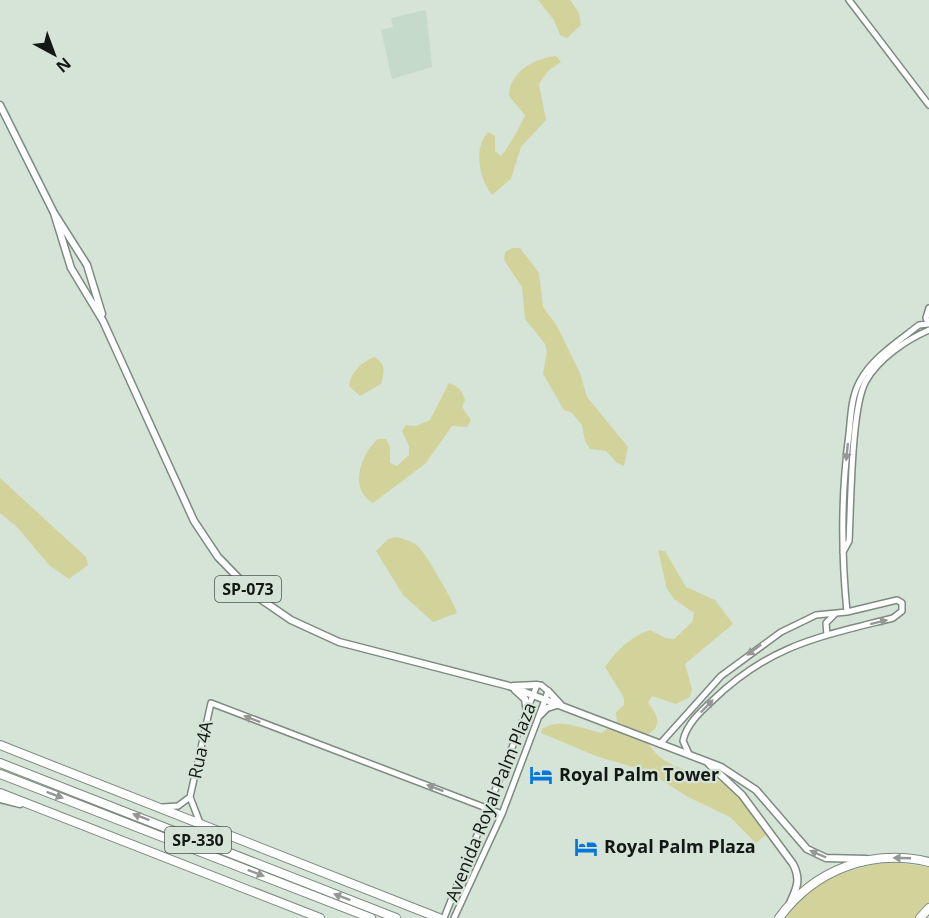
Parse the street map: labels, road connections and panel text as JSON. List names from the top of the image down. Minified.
{"streets":{"highway":["SP-330"],"main road":["SP-073"],"street":["Rua 4A","Avenida Royal Palm Plaza"]},"crossings":[["SP-073","Avenida Royal Palm Plaza"],["Rua 4A","Avenida Royal Palm Plaza"]],"places":{"hotel":["Royal Palm Tower","Royal Palm Plaza"]},"north":"bottom right"}
